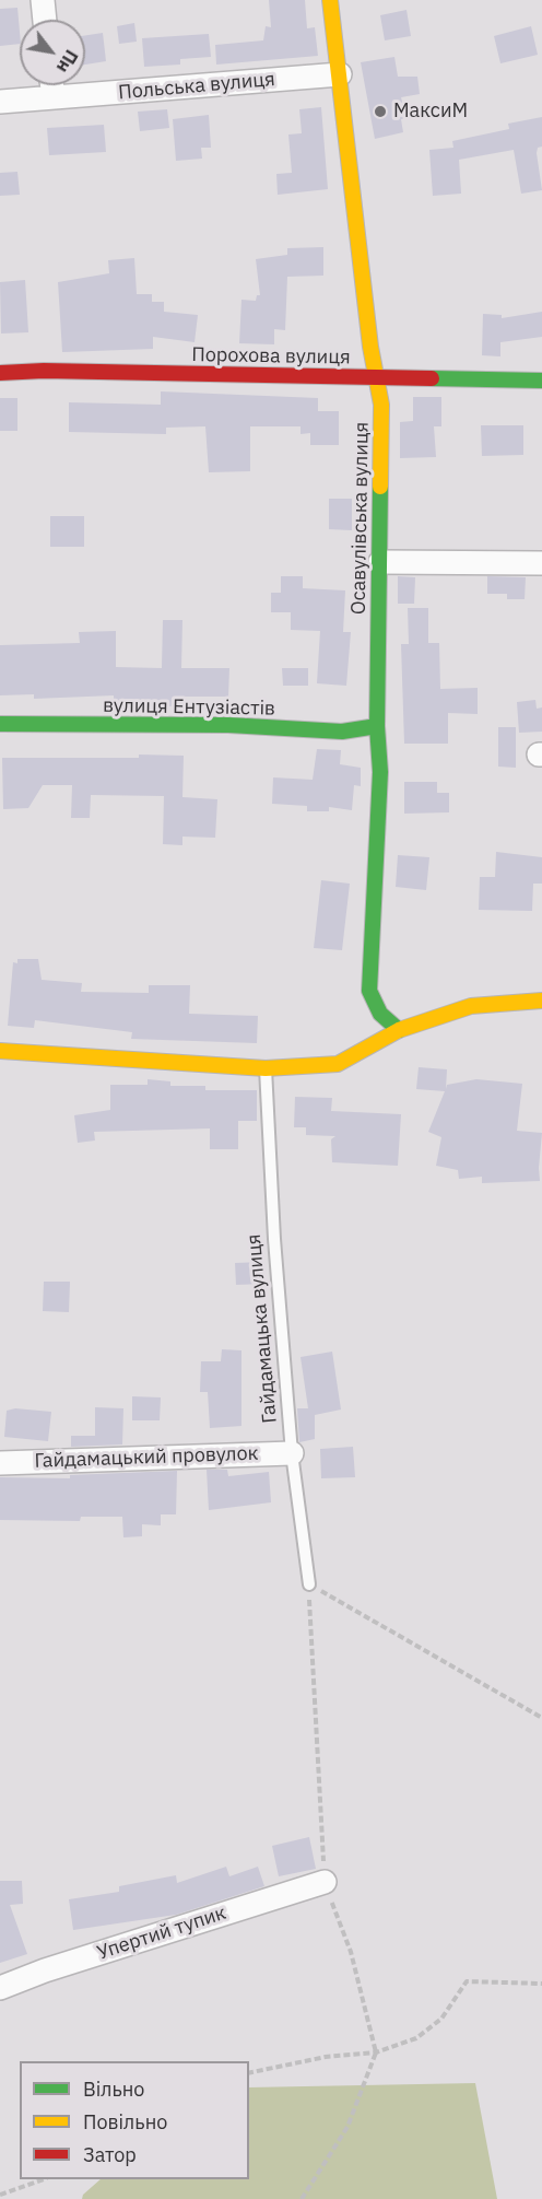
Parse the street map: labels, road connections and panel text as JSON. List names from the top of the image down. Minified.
{"streets":{"street":["Польська вулиця","Порохова вулиця","Осавулівська вулиця","вулиця Ентузіастів","Гайдамацький провулок","Упертий тупик"],"lane":["Гайдамацька вулиця"]},"crossings":[["Польська вулиця","Осавулівська вулиця"],["Порохова вулиця","Осавулівська вулиця"],["Осавулівська вулиця","вулиця Ентузіастів"],["Гайдамацька вулиця","Гайдамацький провулок"]],"places":["МаксиМ"],"legend":["Вільно","Повільно","Затор"],"north":"bottom right"}
